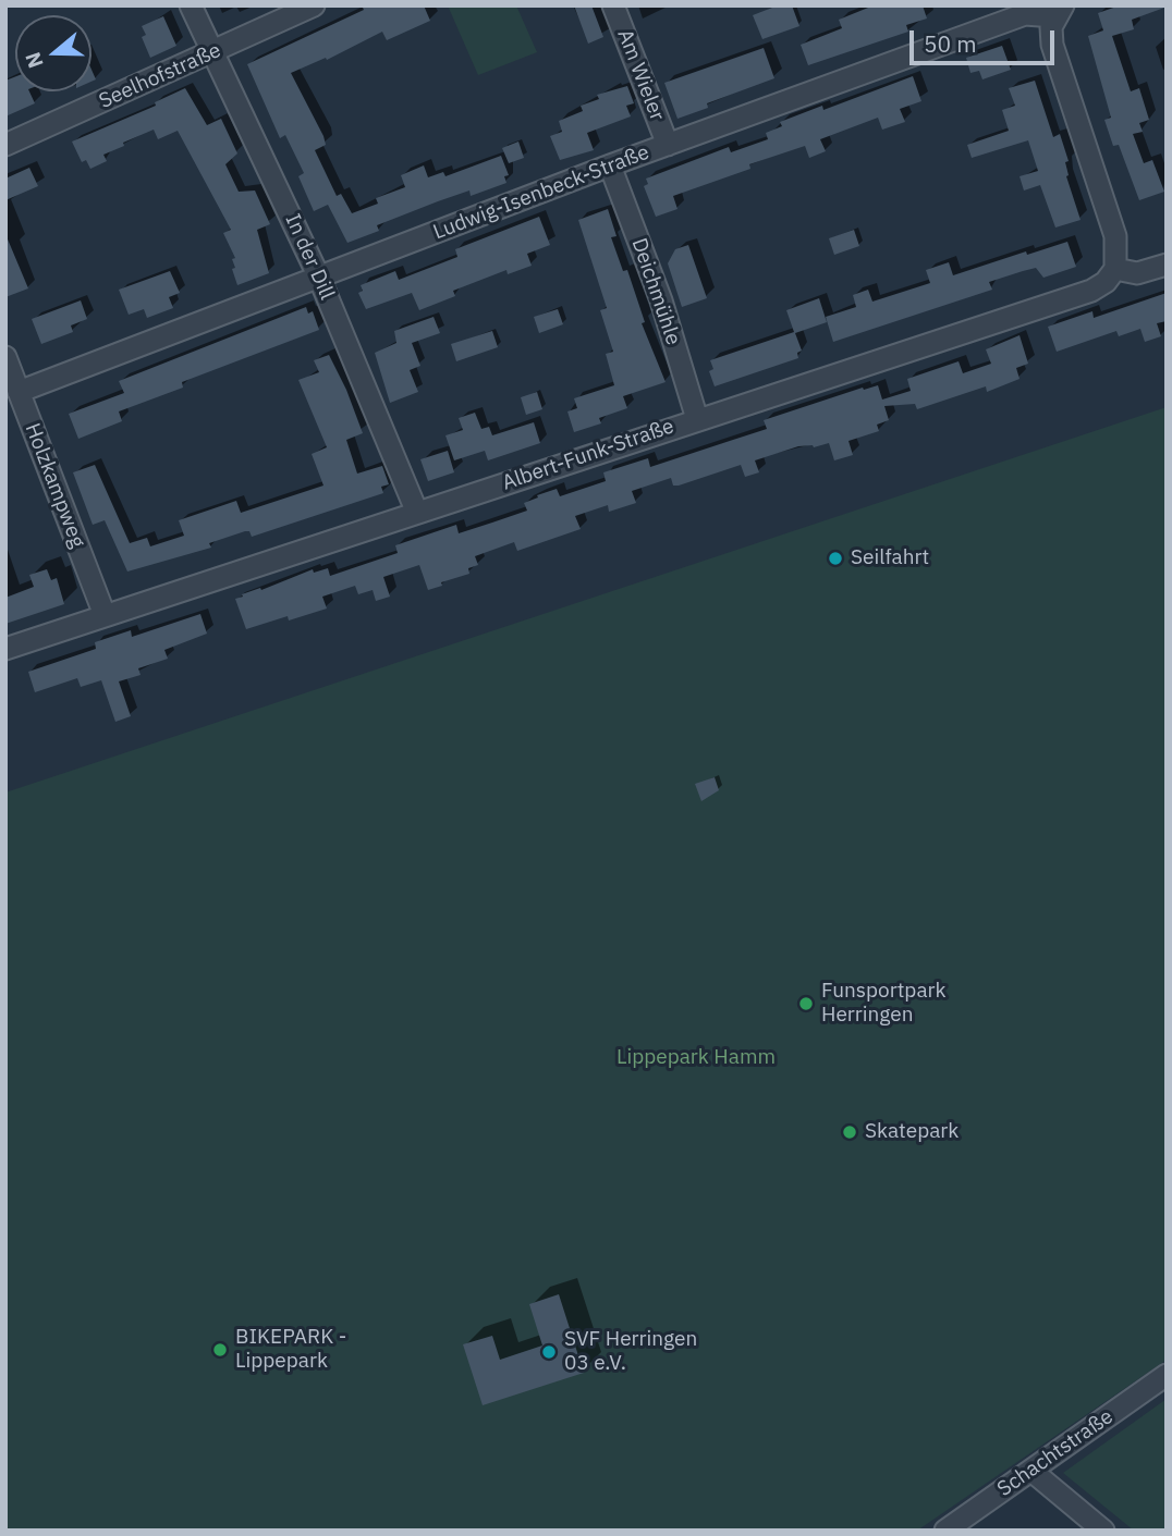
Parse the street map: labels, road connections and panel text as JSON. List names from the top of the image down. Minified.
{"streets":{"street":["Am Wieler","Seelhofstraße","Ludwig-Isenbeck-Straße","In der Dill","Deichmühle","Albert-Funk-Straße","Holzkampweg","Schachtstraße"]},"crossings":[["Am Wieler","Ludwig-Isenbeck-Straße"],["Seelhofstraße","In der Dill"],["Ludwig-Isenbeck-Straße","In der Dill"],["Ludwig-Isenbeck-Straße","Deichmühle"],["Ludwig-Isenbeck-Straße","Holzkampweg"],["In der Dill","Albert-Funk-Straße"],["Deichmühle","Albert-Funk-Straße"],["Albert-Funk-Straße","Holzkampweg"]],"parks":["Lippepark Hamm"],"places":["Seilfahrt","Funsportpark Herringen","Skatepark","BIKEPARK - Lippepark","SVF Herringen 03 e.V."],"scale_bar":"50 m","north":"left"}
